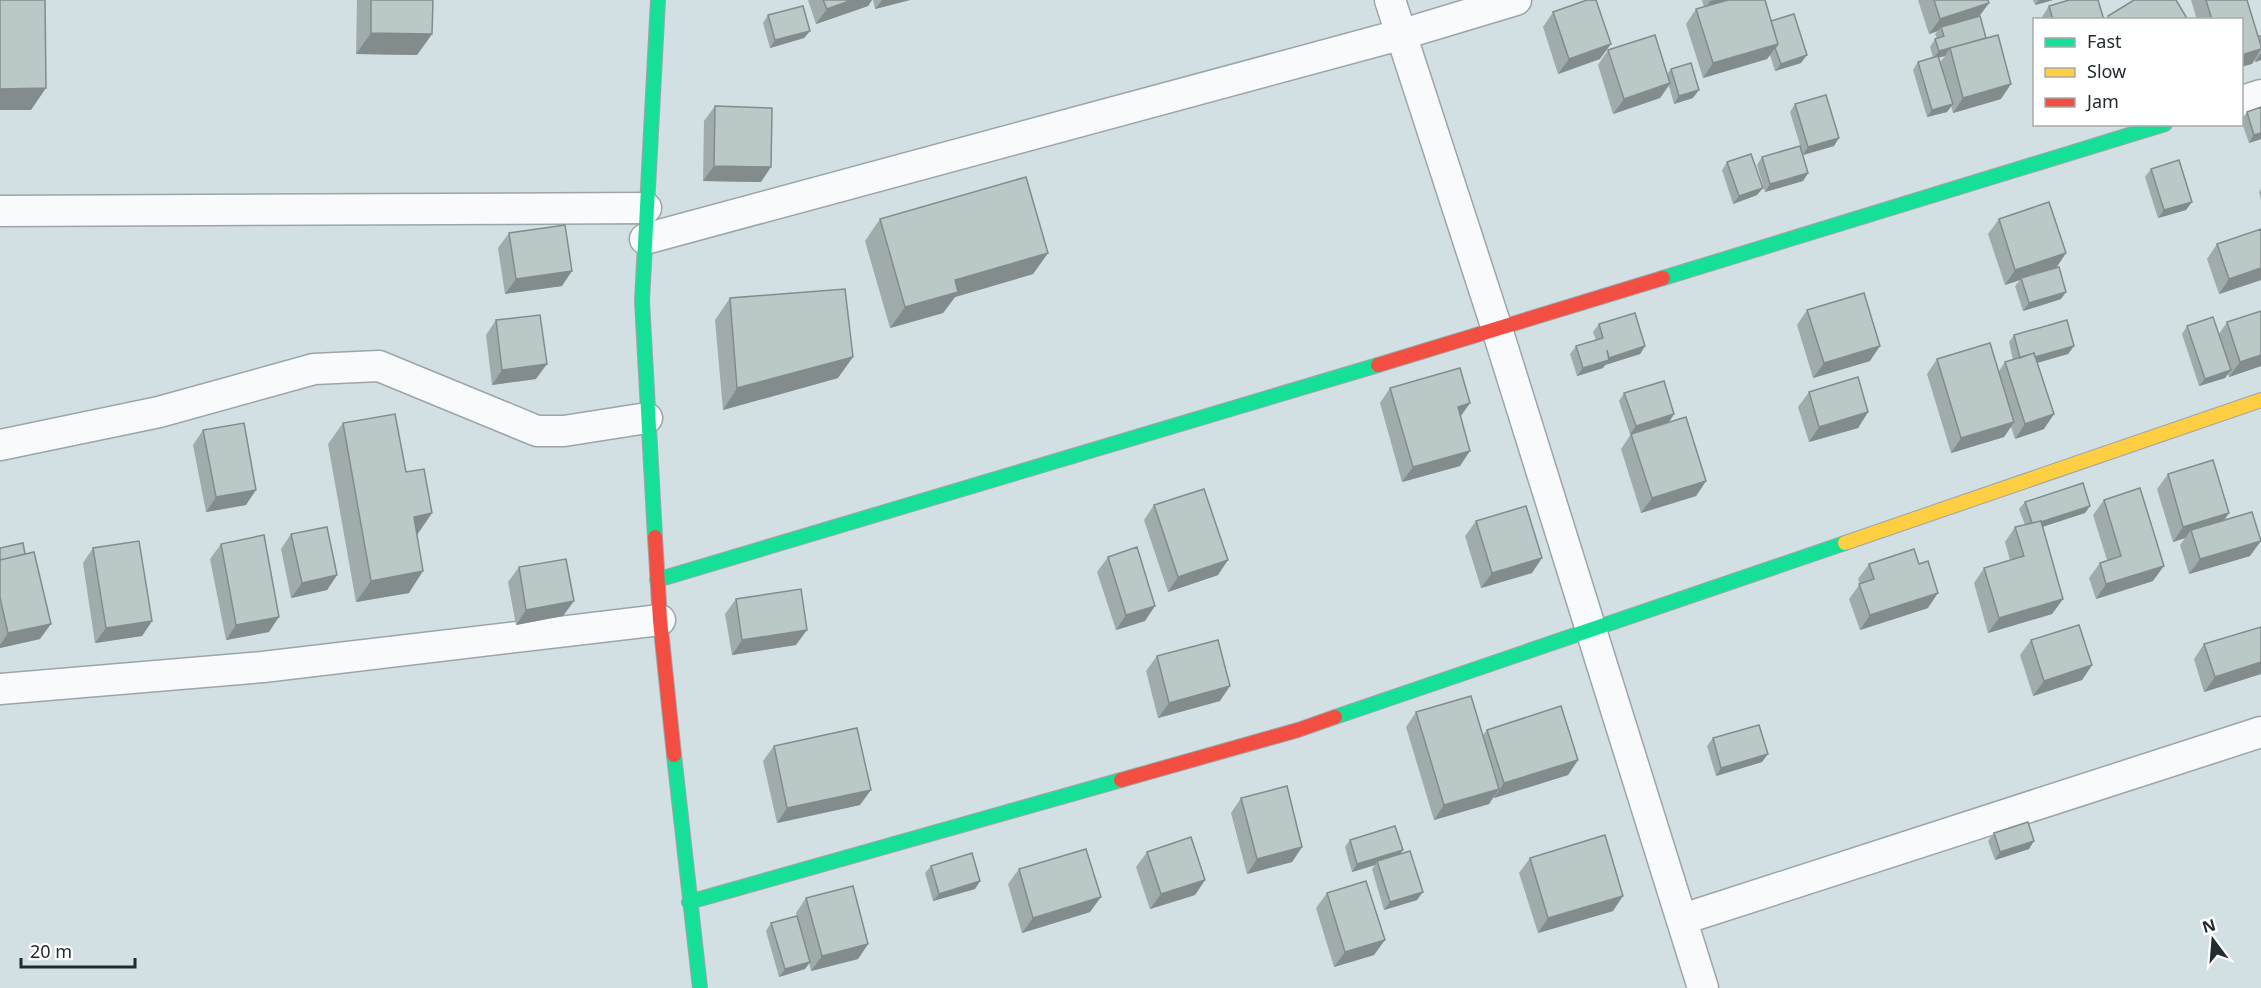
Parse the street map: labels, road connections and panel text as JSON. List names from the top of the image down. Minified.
{"legend":["Fast","Slow","Jam"],"scale_bar":"20 m","north":"top"}
